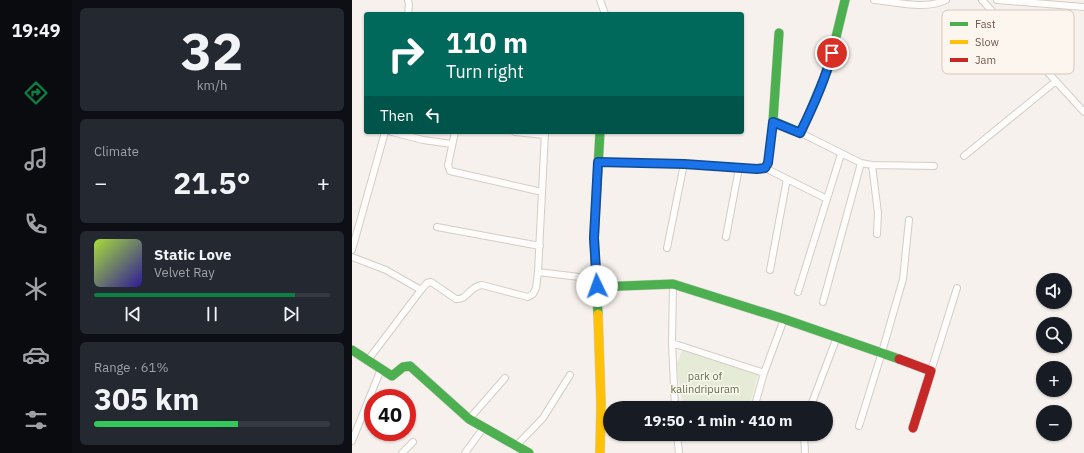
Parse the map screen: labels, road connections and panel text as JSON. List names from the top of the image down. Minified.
{"parks":["park of kalindripuram"],"legend":["Fast","Slow","Jam"],"page":{"tabs":"19:49","tile":[["32","km/h"],"Climate",["Range · 61%","305 km"]],"turn":["110 m","Turn right"],"then":"Then","heat":["−","21.5°","+"],"song":["Static Love","Velvet Ray"],"map_buttons":["+","−"],"limit":"40","trip":"19:50 · 1 min · 410 m"}}
